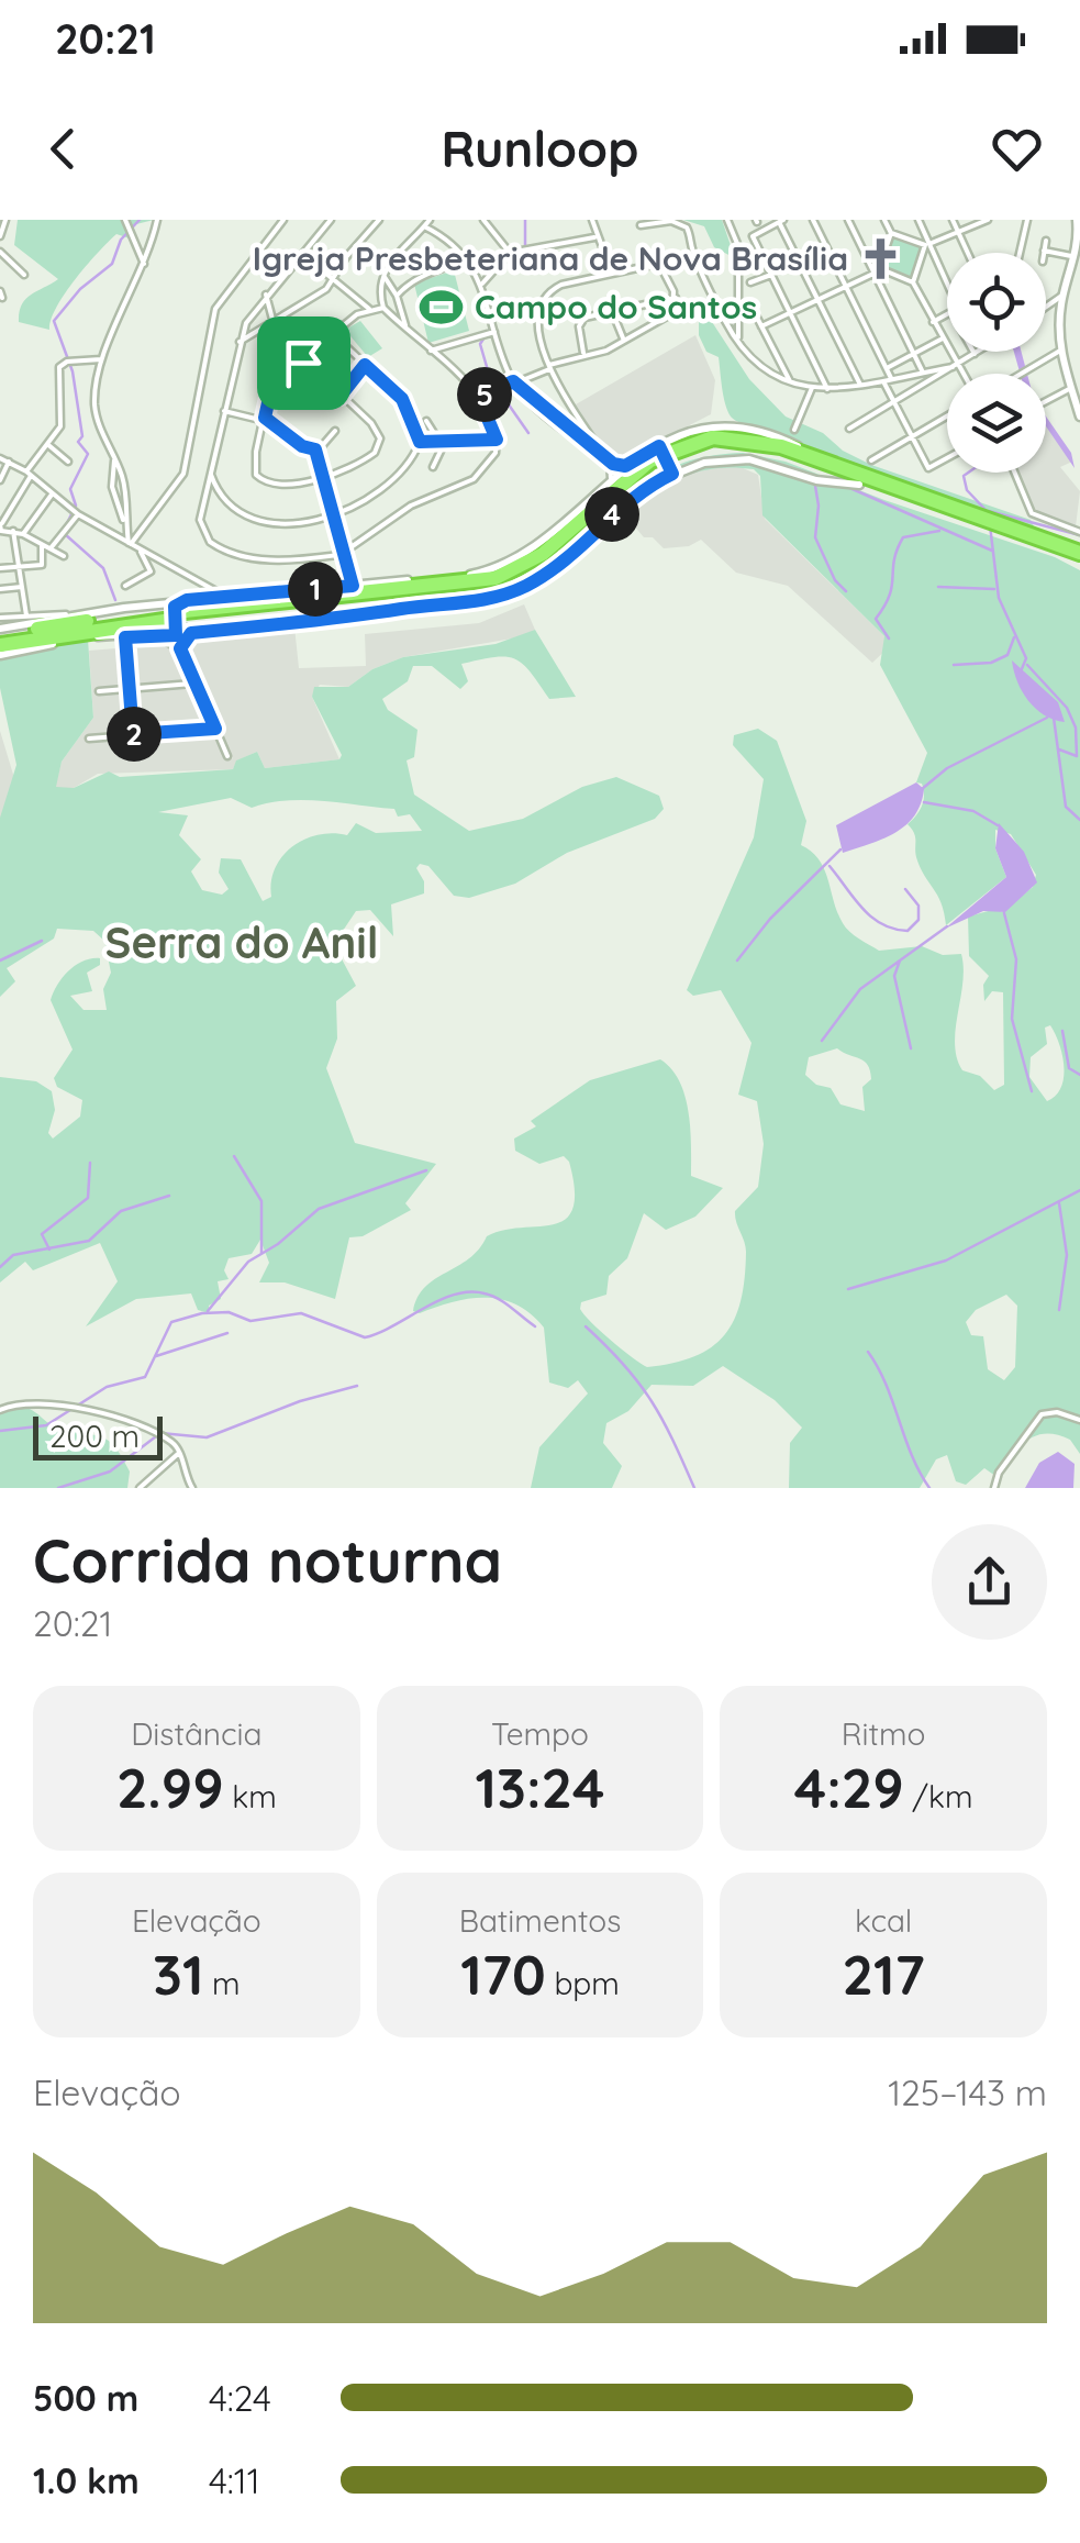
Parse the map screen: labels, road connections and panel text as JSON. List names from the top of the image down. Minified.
{"districts":["Serra do Anil"],"places":{"church":["Igreja Presbeteriana de Nova Brasília"],"sports":["Campo do Santos"]},"scale_bar":"200 m","page":{"status":"20:21","header":"Runloop","pins":["5","4","1","2"],"scale":"200 m","heading":["Corrida noturna","20:21"],"stats":[["Distância","2.99 km"],["Tempo","13:24"],["Ritmo","4:29 /km"],["Elevação","31 m"],["Batimentos","170 bpm"],["kcal","217"]],"chart":["Elevação","125–143 m"],"list":[{"name":"500 m","note":"4:24"},{"name":"1.0 km","note":"4:11"}]}}
